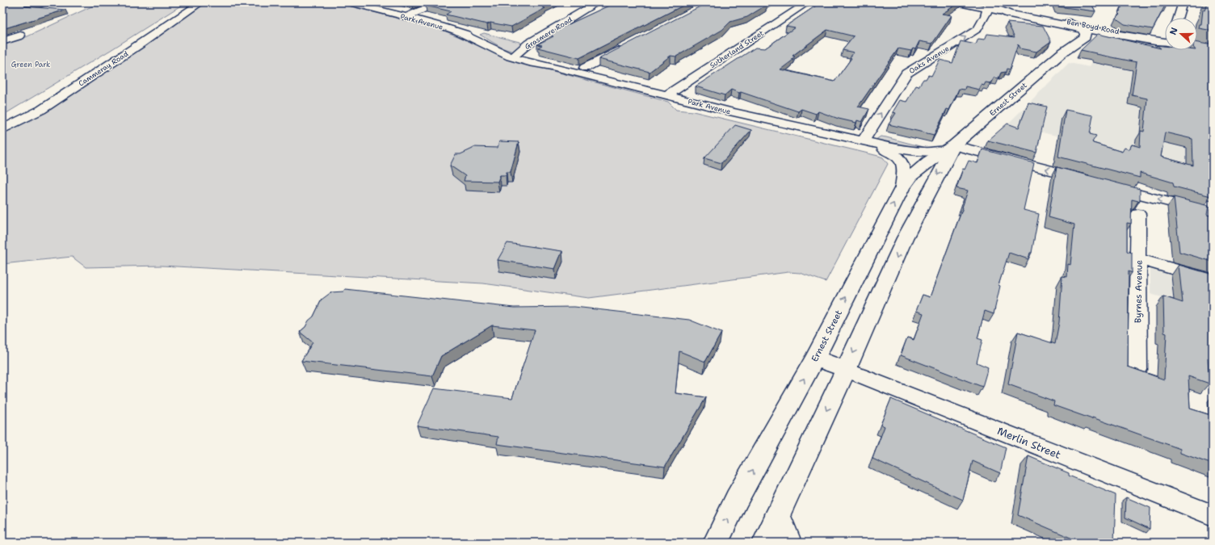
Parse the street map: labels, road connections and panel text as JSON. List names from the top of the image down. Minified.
{"streets":{"main road":["Ben Boyd Road","Ernest Street"],"street":["Park Avenue","Grasmere Road","Sutherland Street","Oaks Avenue","Cammeray Road","Byrnes Avenue","Merlin Street"]},"crossings":[["Park Avenue","Grasmere Road"],["Park Avenue","Sutherland Street"],["Park Avenue","Oaks Avenue"],["Park Avenue","Ernest Street"],["Ben Boyd Road","Oaks Avenue"],["Ben Boyd Road","Ernest Street"],["Ernest Street","Merlin Street"]],"one_way":["Oaks Avenue"],"parks":["Green Park"],"north":"left"}
